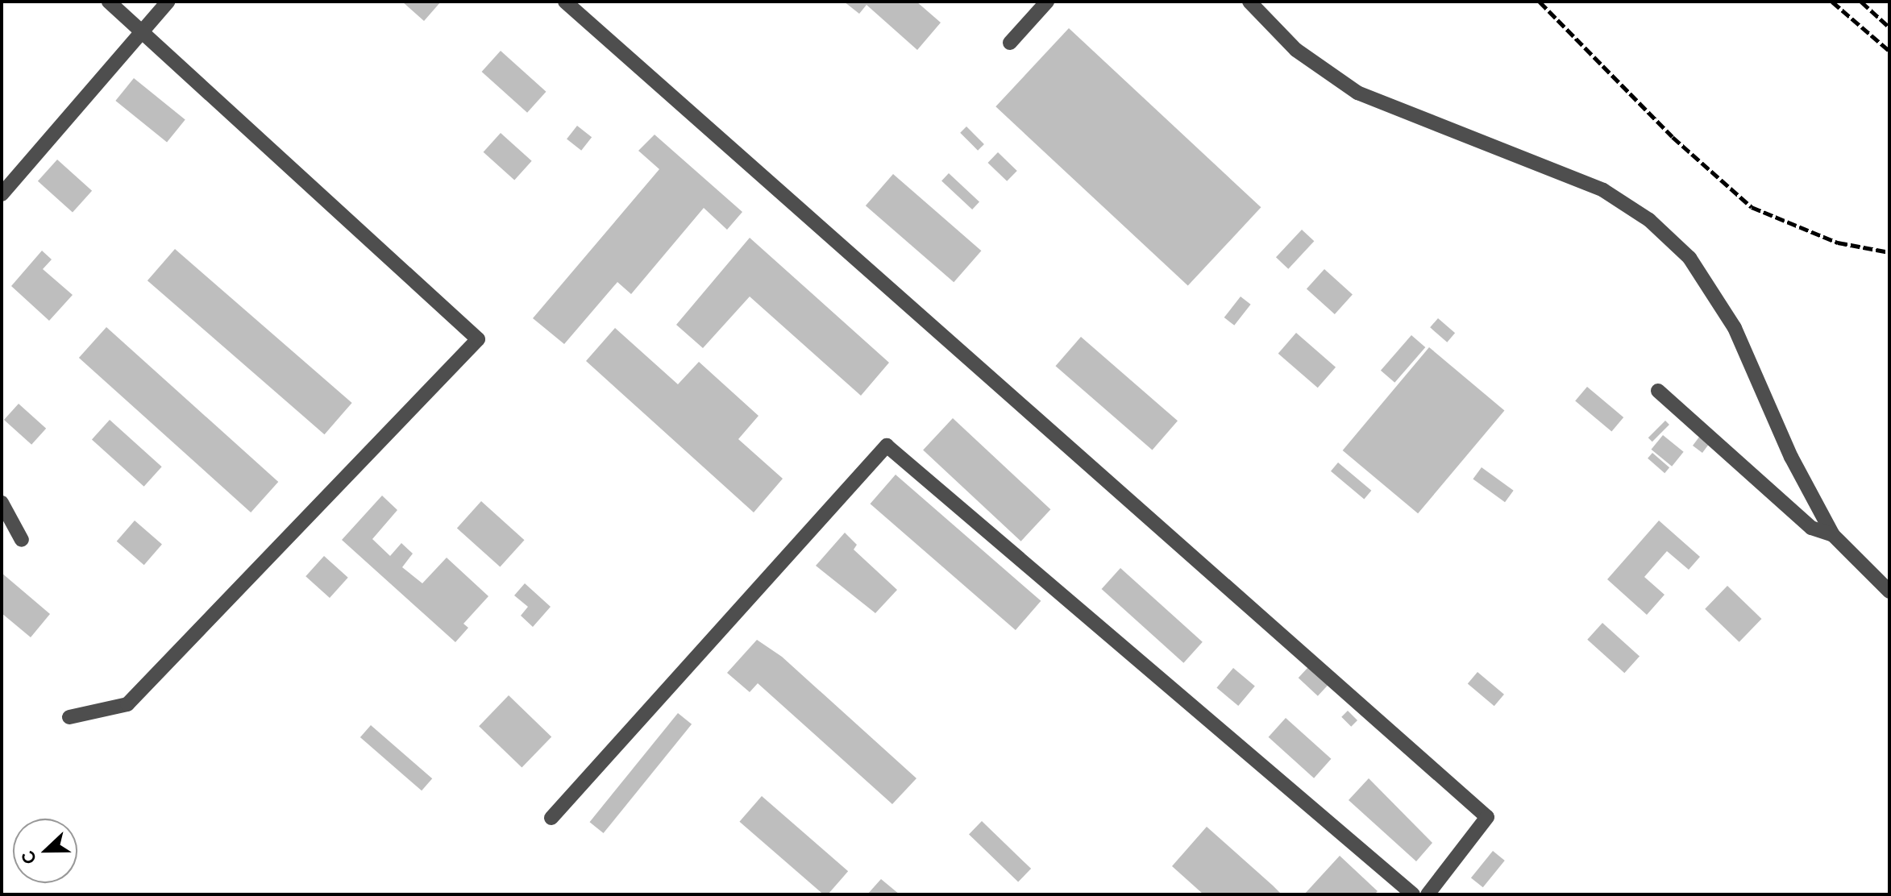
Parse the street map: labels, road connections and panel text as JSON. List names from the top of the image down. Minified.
{"north":"left"}
